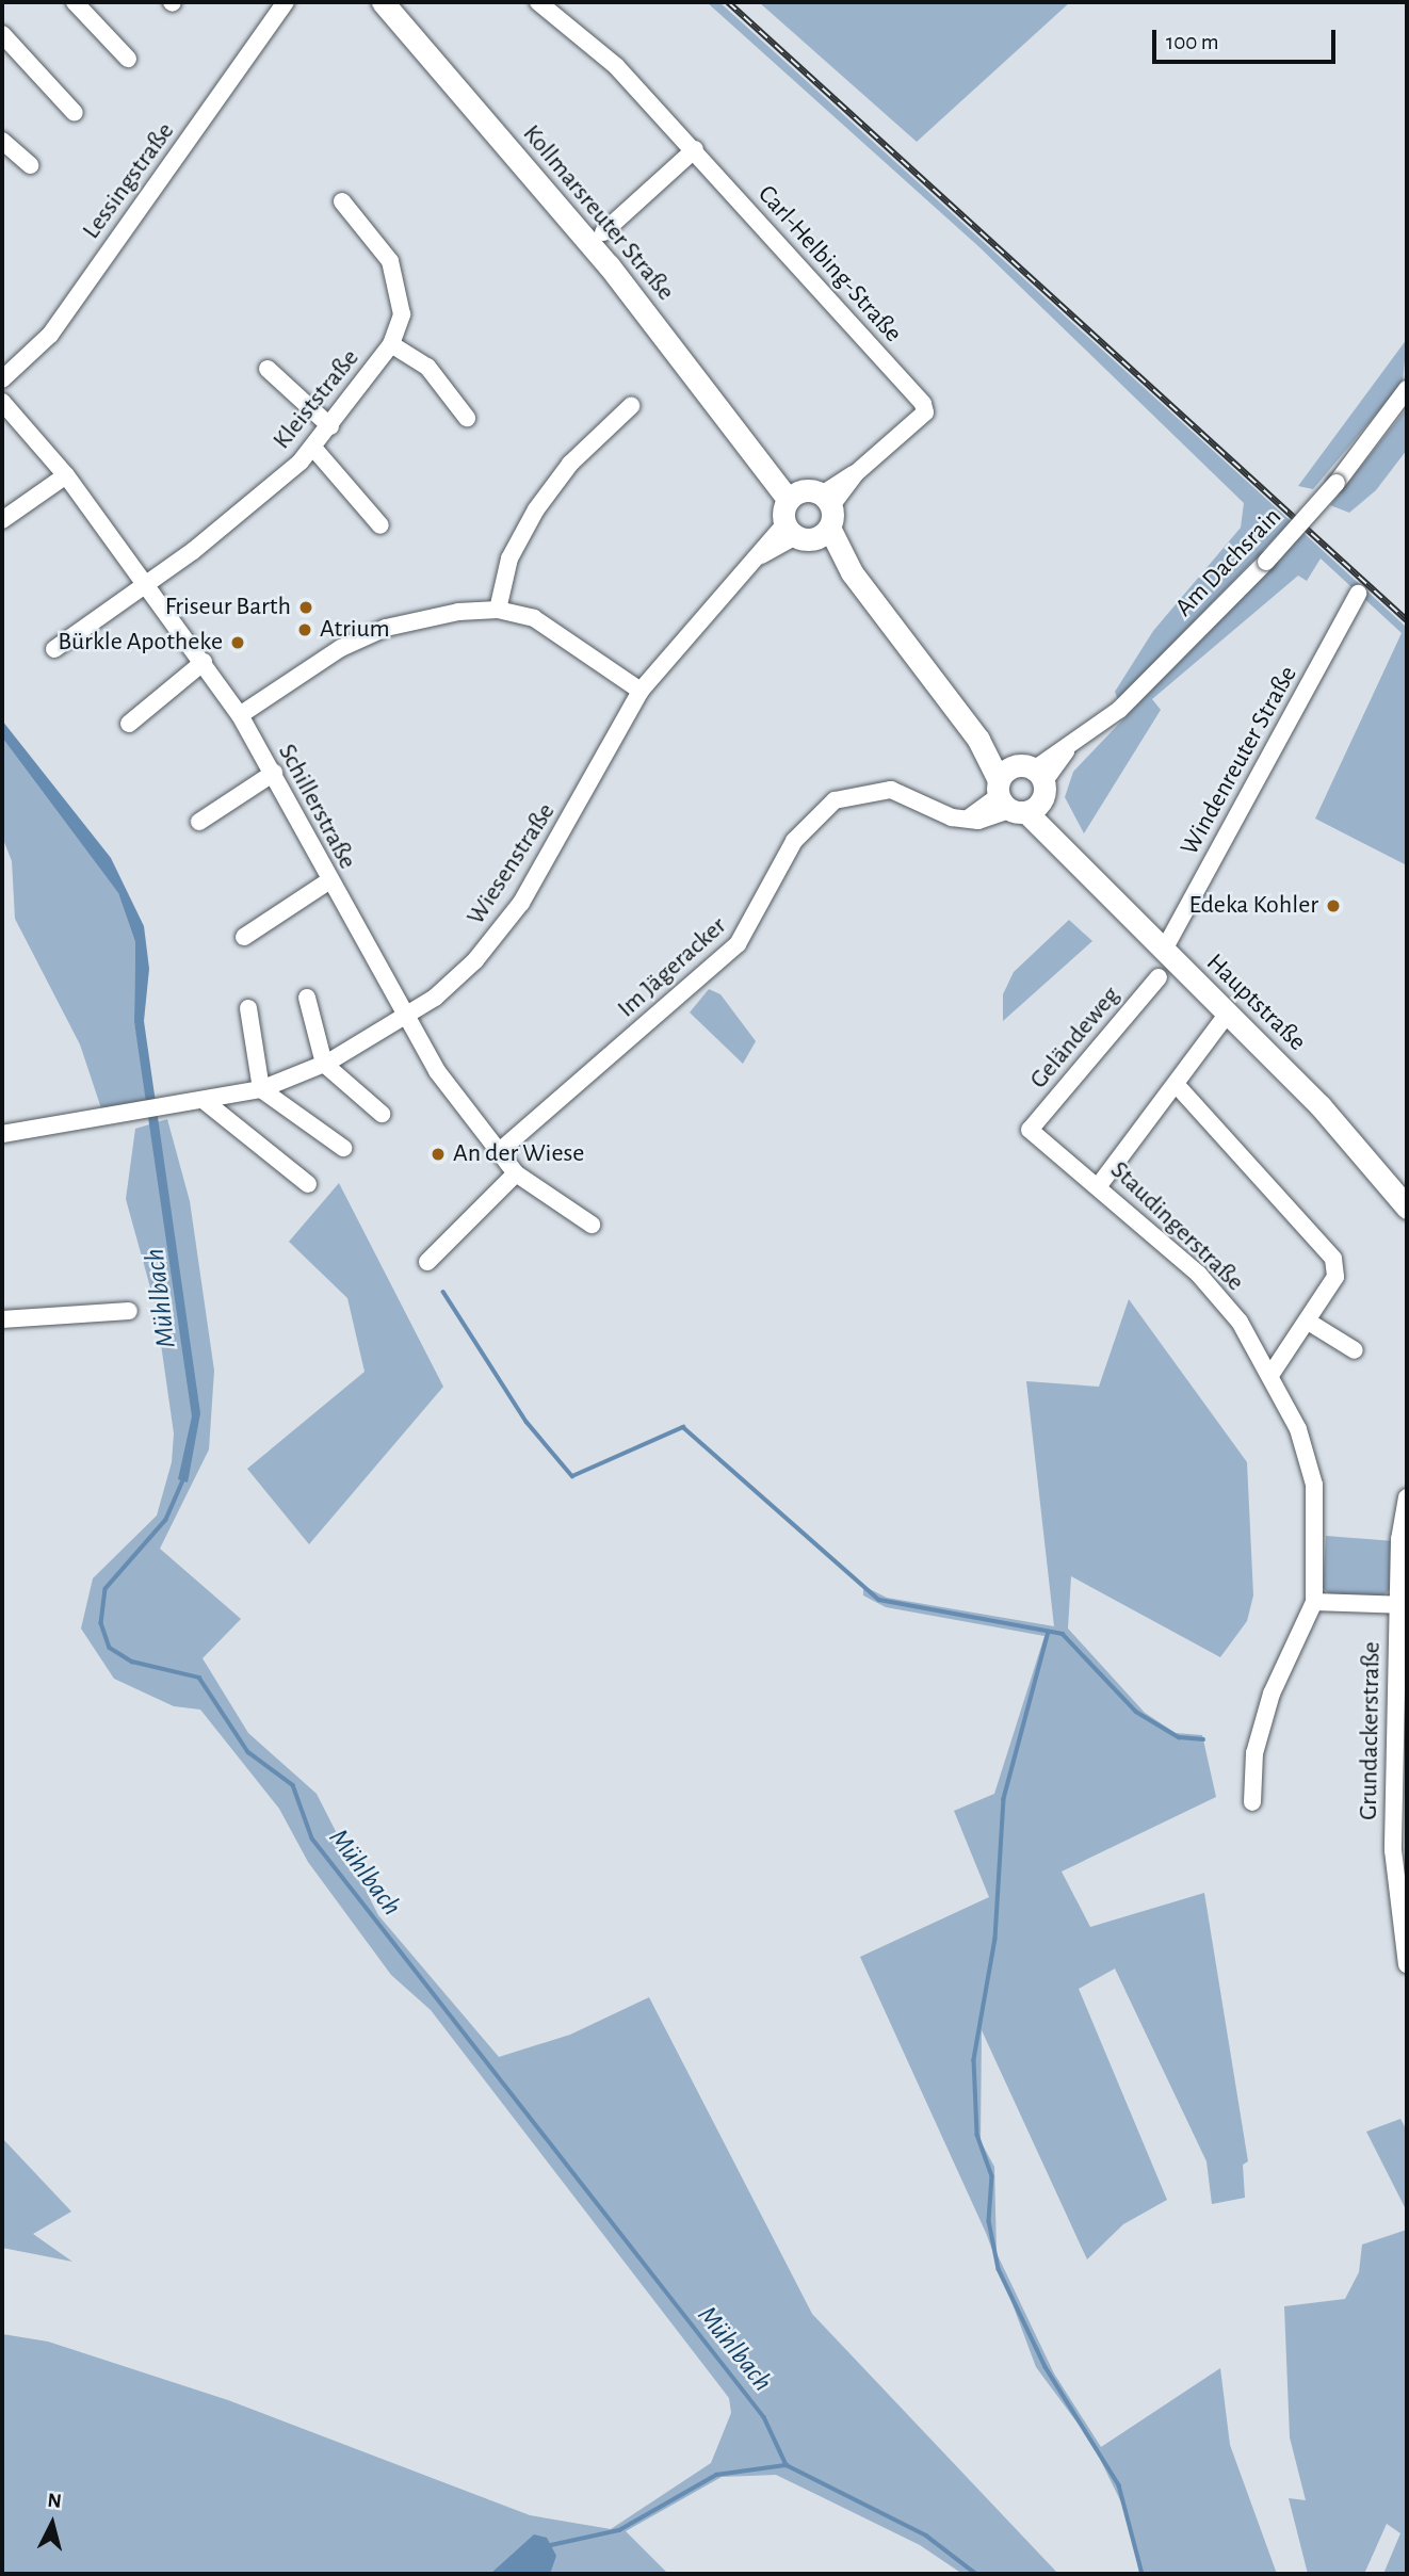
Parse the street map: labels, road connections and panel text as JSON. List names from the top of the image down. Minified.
{"streets":{"main road":["Kollmarsreuter Straße","Hauptstraße"],"street":["Lessingstraße","Carl-Helbing-Straße","Kleiststraße","Am Dachsrain","Windenreuter Straße","Schillerstraße","Wiesenstraße","Im Jägeracker","Geländeweg","Staudingerstraße","Grundackerstraße"]},"crossings":[["Kleiststraße","Schillerstraße"],["Am Dachsrain","Im Jägeracker"],["Am Dachsrain","Hauptstraße"],["Windenreuter Straße","Hauptstraße"],["Schillerstraße","Wiesenstraße"],["Schillerstraße","Im Jägeracker"],["Im Jägeracker","Hauptstraße"],["Geländeweg","Staudingerstraße"]],"water":["Mühlbach"],"places":["Friseur Barth","Atrium","Bürkle Apotheke","Edeka Kohler","An der Wiese"],"scale_bar":"100 m","north":"top"}
